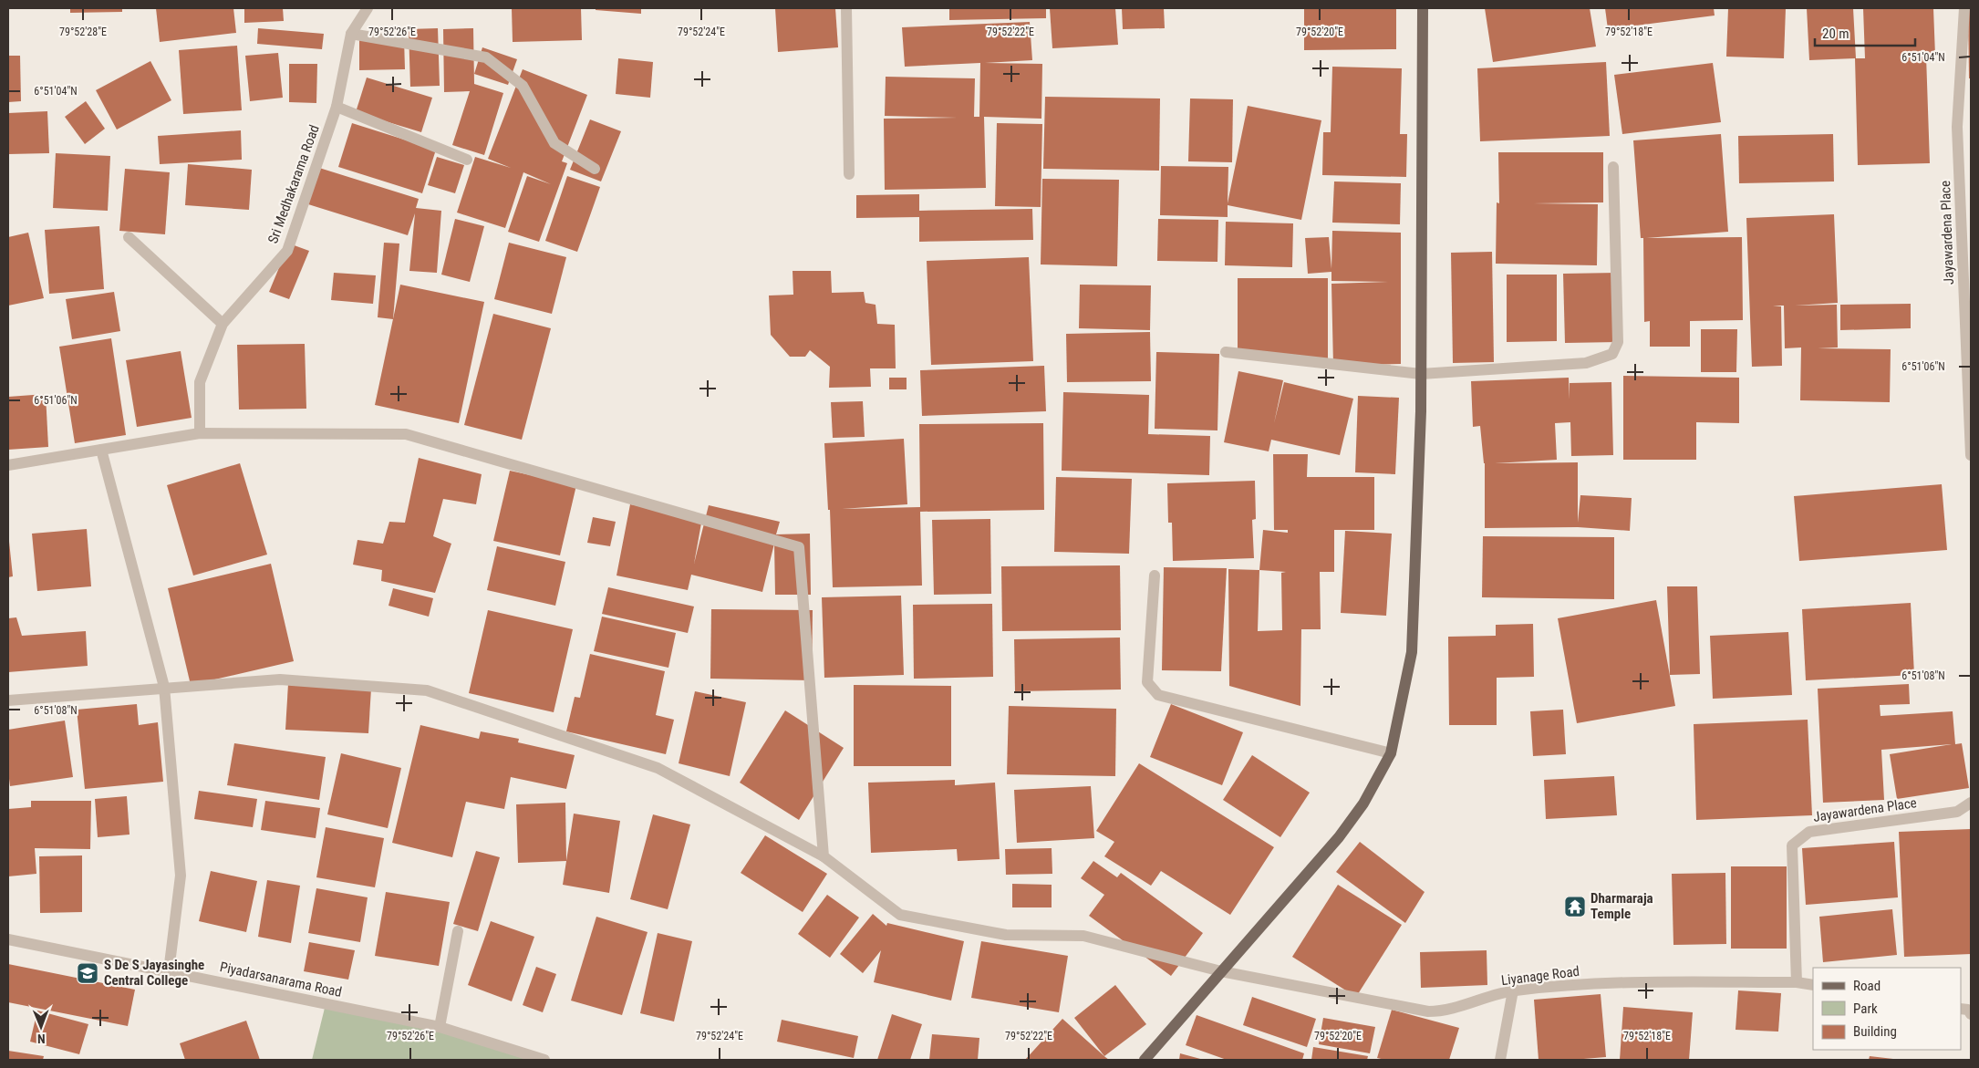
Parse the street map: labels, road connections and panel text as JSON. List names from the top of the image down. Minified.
{"streets":{"street":["Sri Medhakarama Road","Jayawardena Place","Liyanage Road","Piyadarsanarama Road"]},"crossings":[["Jayawardena Place","Liyanage Road"]],"places":{"temple":["Dharmaraja Temple"],"school or university":["S De S Jayasinghe Central College"]},"legend":["Road","Park","Building"],"scale_bar":"20 m","north":"bottom","coordinates":["79°52'28\"E","79°52'26\"E","79°52'24\"E","79°52'22\"E","79°52'20\"E","79°52'18\"E","6°51'04\"N","6°51'06\"N","6°51'08\"N"]}
